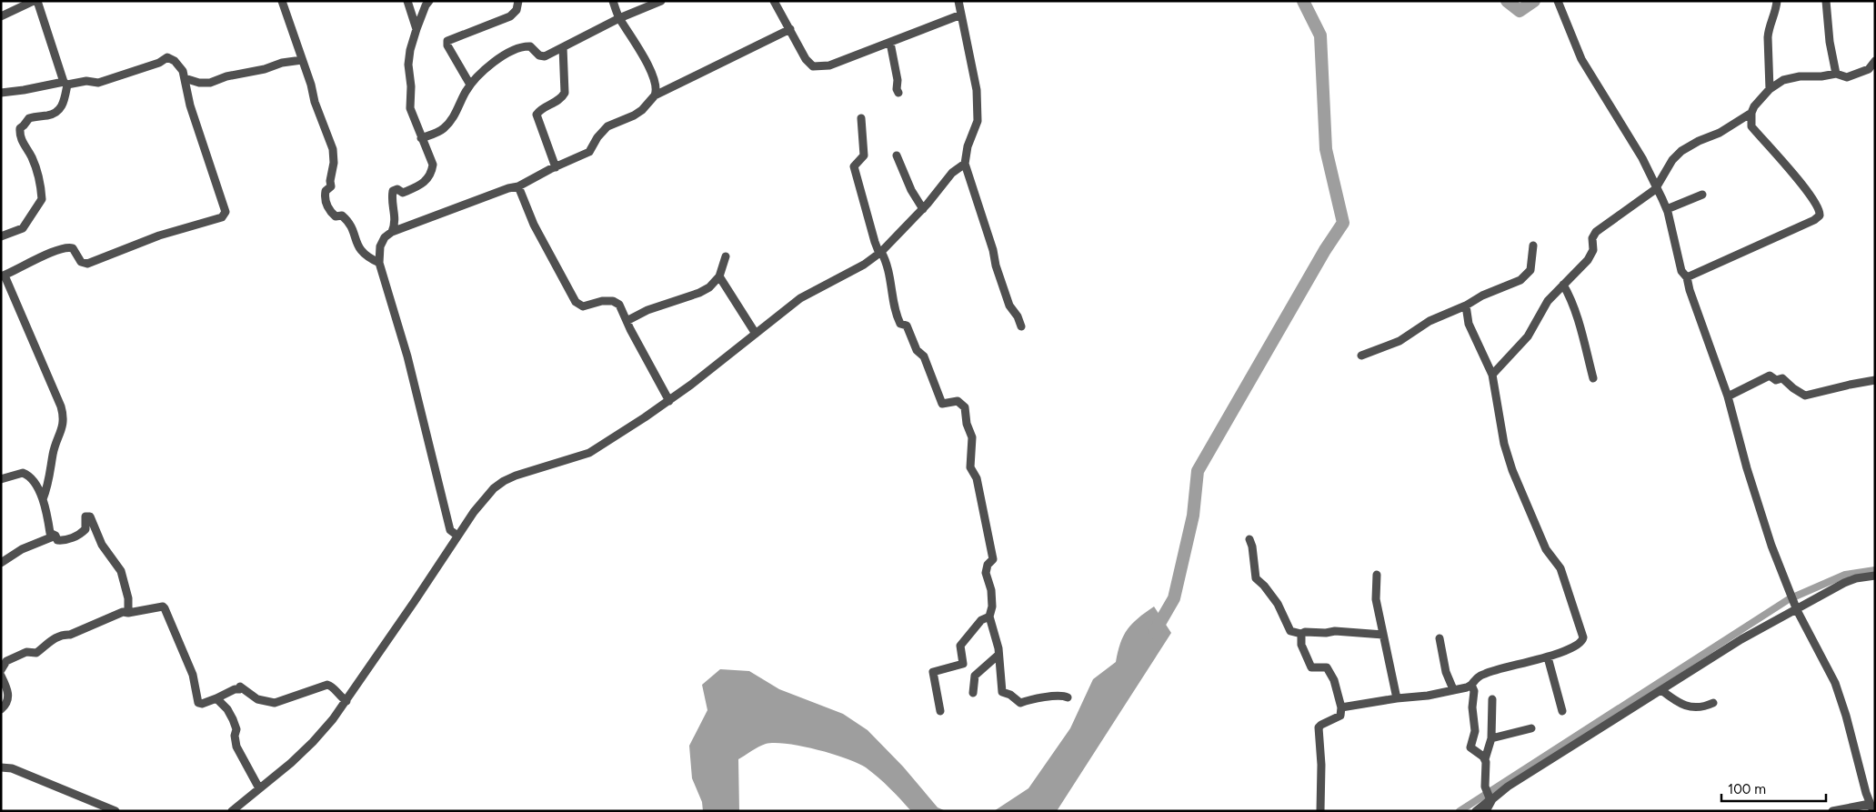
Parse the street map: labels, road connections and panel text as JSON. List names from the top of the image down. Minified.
{"scale_bar":"100 m"}
